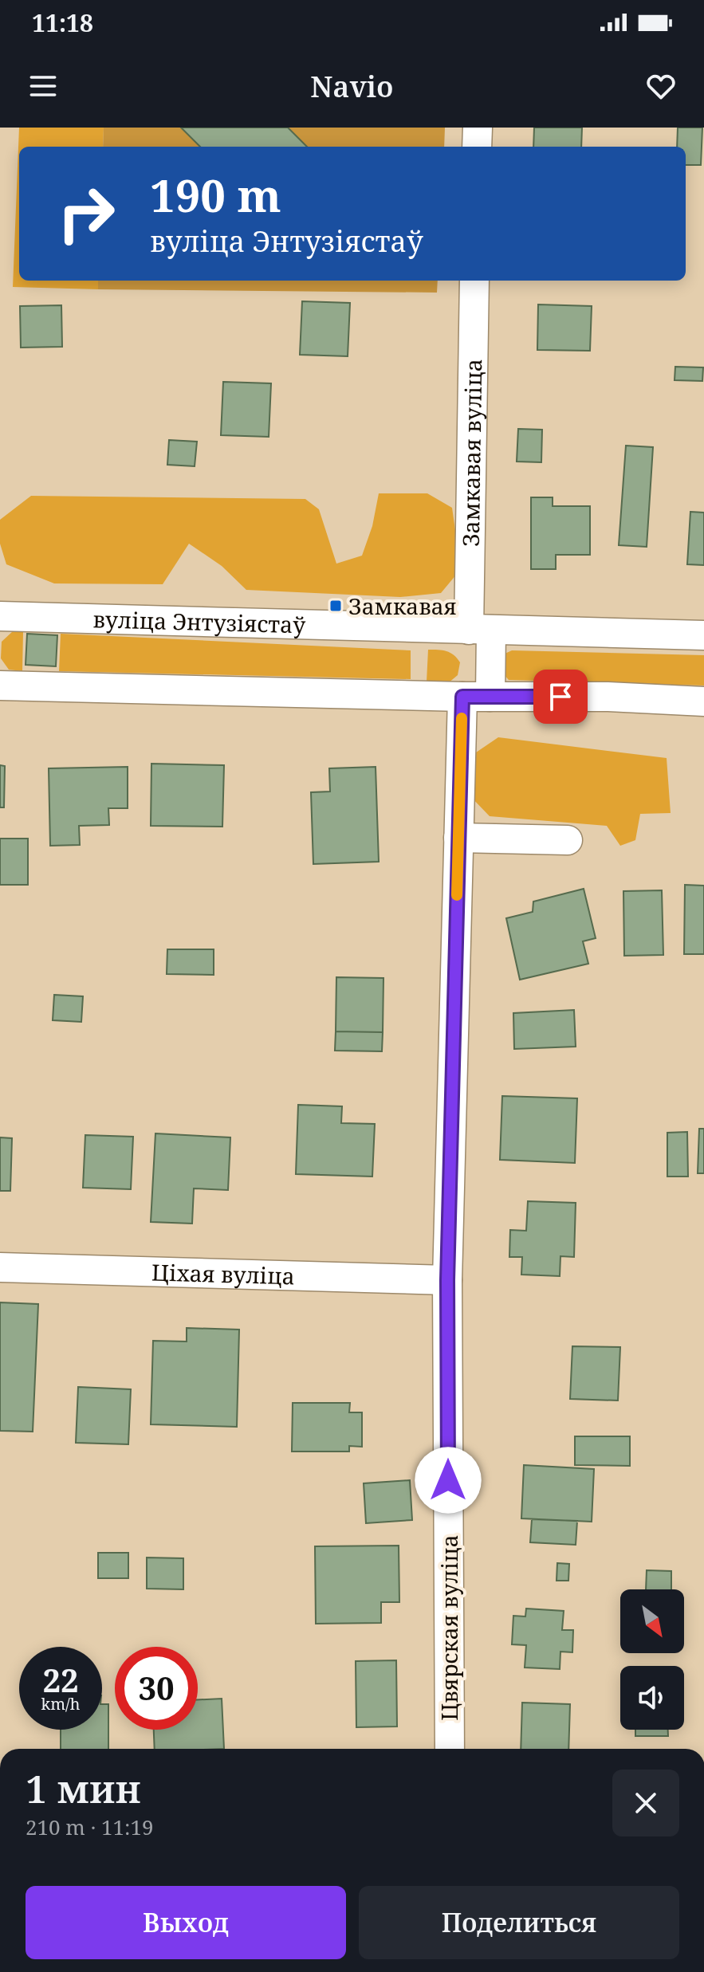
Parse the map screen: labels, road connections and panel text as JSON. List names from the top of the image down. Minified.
{"streets":{"street":["Замкавая вуліца","вуліца Энтузіястаў","Ціхая вуліца","Цвярская вуліца"]},"crossings":[["Замкавая вуліца","вуліца Энтузіястаў"],["Ціхая вуліца","Цвярская вуліца"]],"places":{"transit":["Замкавая"]},"north":"bottom right","page":{"status":"11:18","header":"Navio","turn":["190 m","вуліца Энтузіястаў"],"speed":"22 km/h","limit":"30","heading":["1 мин","210 m · 11:19"],"buttons":["Выход","Поделиться"]}}
